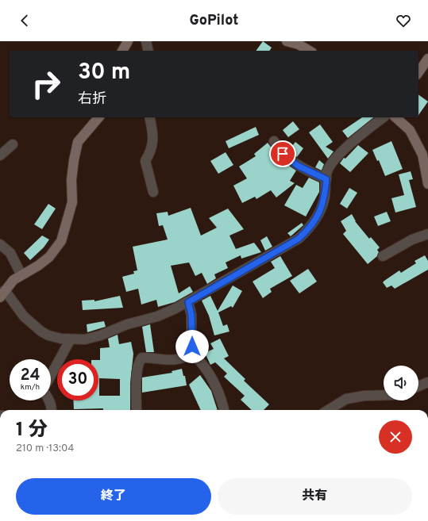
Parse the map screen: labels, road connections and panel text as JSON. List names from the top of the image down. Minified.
{"page":{"header":"GoPilot","turn":["30 m","右折"],"speed":"24 km/h","limit":"30","heading":["1 分","210 m · 13:04"],"buttons":["終了","共有"]}}
